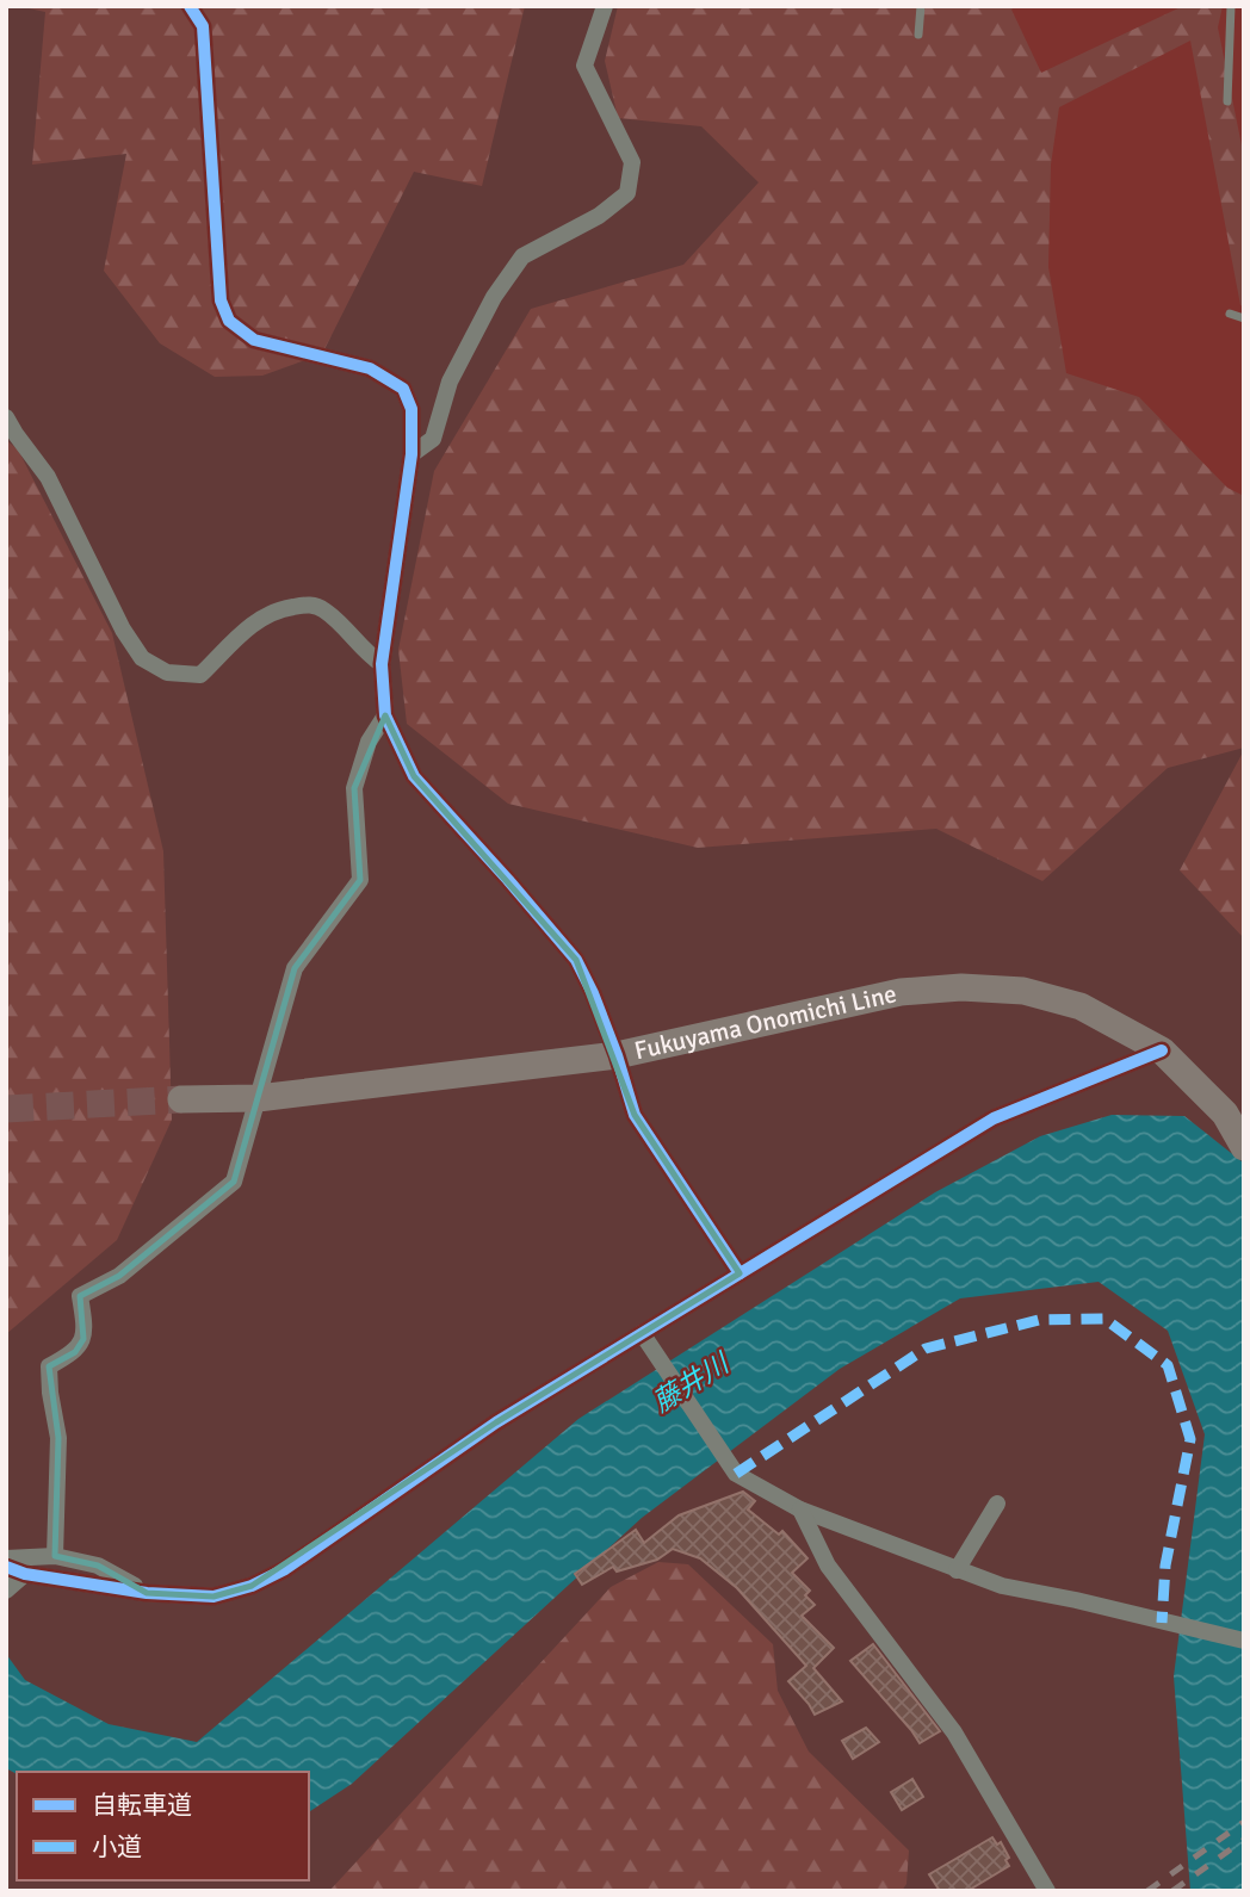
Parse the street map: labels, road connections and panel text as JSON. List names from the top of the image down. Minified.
{"streets":{"main road":["Fukuyama Onomichi Line"]},"water":["藤井川"],"legend":["自転車道","小道"]}
